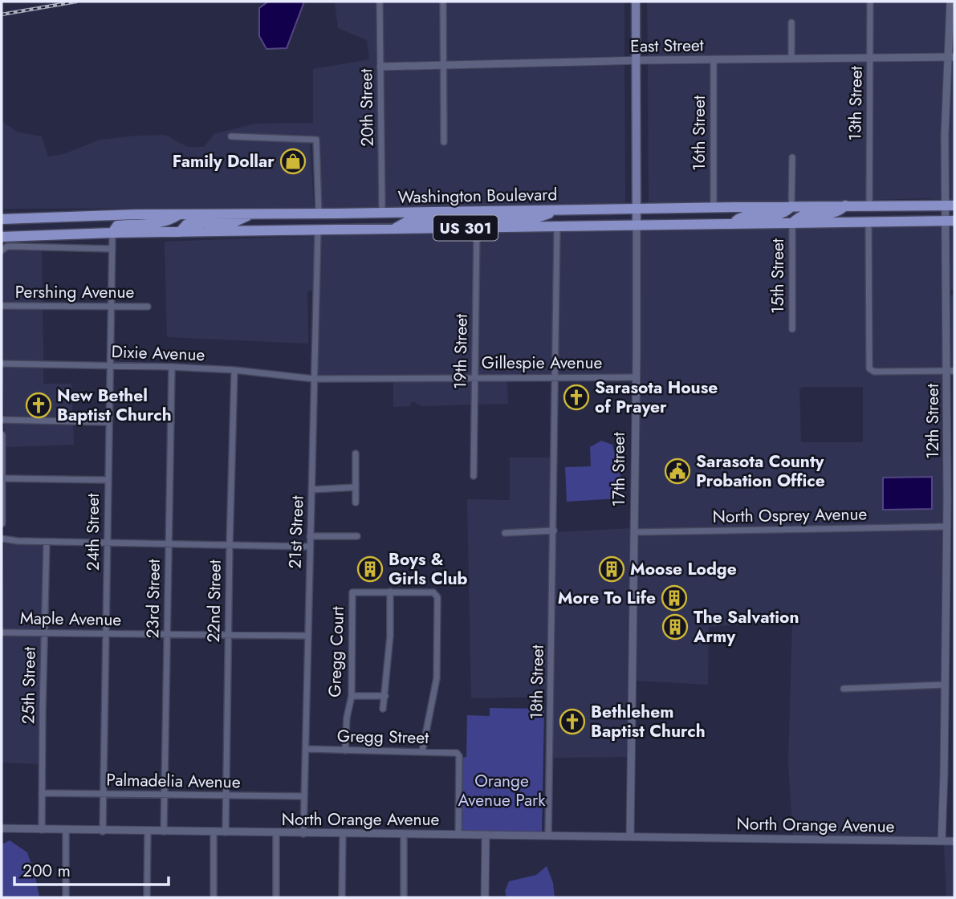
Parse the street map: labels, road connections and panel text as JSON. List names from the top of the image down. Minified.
{"streets":{"main road":["Washington Boulevard","US 301","17th Street"],"street":["East Street","13th Street","20th Street","16th Street","15th Street","Pershing Avenue","19th Street","Dixie Avenue","Gillespie Avenue","12th Street","North Osprey Avenue","24th Street","21st Street","23rd Street","22nd Street","Maple Avenue","Gregg Court","18th Street","25th Street","Gregg Street","Palmadelia Avenue","North Orange Avenue"]},"crossings":[["East Street","13th Street"],["East Street","20th Street"],["East Street","16th Street"],["East Street","12th Street"],["East Street","17th Street"],["13th Street","Washington Boulevard"],["20th Street","Washington Boulevard"],["16th Street","Washington Boulevard"],["Washington Boulevard","15th Street"],["Washington Boulevard","19th Street"],["Washington Boulevard","12th Street"],["Washington Boulevard","17th Street"],["Washington Boulevard","24th Street"],["Washington Boulevard","21st Street"],["Washington Boulevard","18th Street"],["Pershing Avenue","24th Street"],["19th Street","Gillespie Avenue"],["Dixie Avenue","Gillespie Avenue"],["Dixie Avenue","24th Street"],["Dixie Avenue","21st Street"],["Dixie Avenue","23rd Street"],["Dixie Avenue","22nd Street"],["Gillespie Avenue","17th Street"],["Gillespie Avenue","21st Street"],["Gillespie Avenue","18th Street"],["12th Street","North Osprey Avenue"],["12th Street","North Orange Avenue"],["17th Street","North Osprey Avenue"],["17th Street","North Orange Avenue"],["24th Street","Maple Avenue"],["24th Street","Palmadelia Avenue"],["24th Street","North Orange Avenue"],["21st Street","Maple Avenue"],["21st Street","Gregg Street"],["21st Street","Palmadelia Avenue"],["21st Street","North Orange Avenue"],["23rd Street","Maple Avenue"],["23rd Street","Palmadelia Avenue"],["23rd Street","North Orange Avenue"],["22nd Street","Maple Avenue"],["22nd Street","Palmadelia Avenue"],["22nd Street","North Orange Avenue"],["Maple Avenue","25th Street"],["Gregg Court","Gregg Street"],["18th Street","North Orange Avenue"],["25th Street","Palmadelia Avenue"],["25th Street","North Orange Avenue"],["Gregg Street","North Orange Avenue"]],"parks":["Orange Avenue Park"],"places":{"shop":["Family Dollar"],"church":["Sarasota House of Prayer","New Bethel Baptist Church","Bethlehem Baptist Church"],"public building":["Sarasota County Probation Office"],"building":["Boys & Girls Club","Moose Lodge","More To Life","The Salvation Army"]},"scale_bar":"200 m"}
